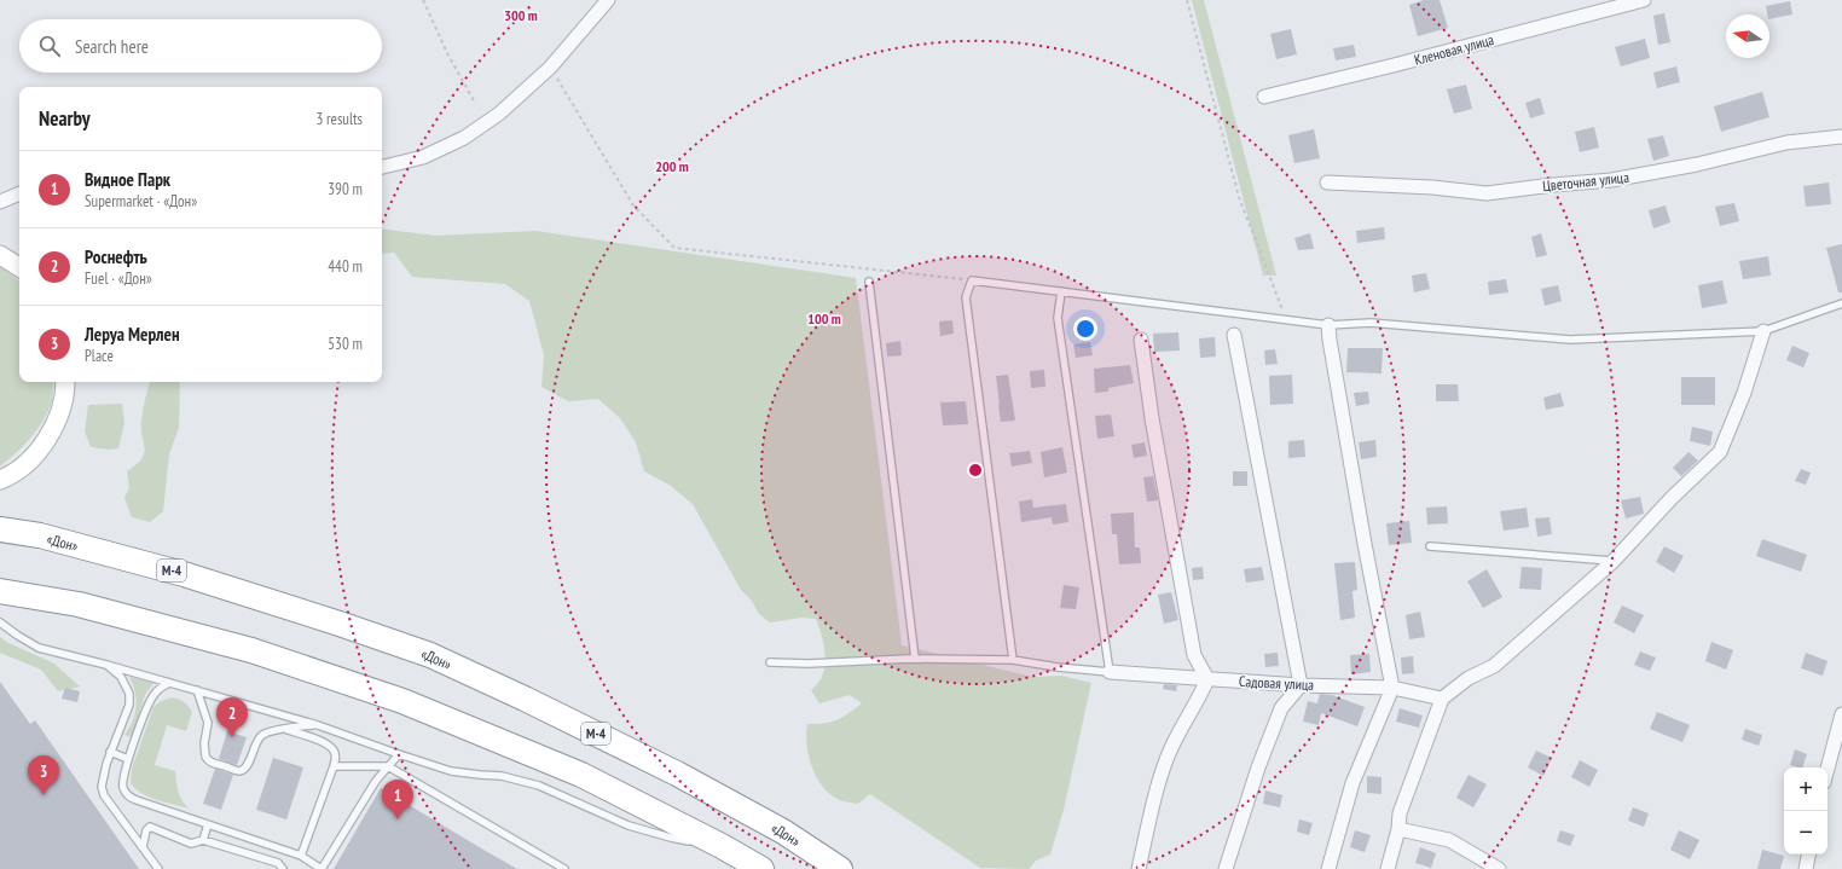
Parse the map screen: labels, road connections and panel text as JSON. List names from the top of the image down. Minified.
{"streets":{"highway":["«Дон»","М-4"],"street":["Кленовая улица","Цветочная улица","Садовая улица"]},"north":"left","page":{"search":"Search here","heading":["Nearby","3 results"],"list":[{"mark":"1","name":"Видное Парк","note":"Supermarket · «Дон»","value":"390 m"},{"mark":"2","name":"Роснефть","note":"Fuel · «Дон»","value":"440 m"},{"mark":"3","name":"Леруа Мерлен","note":"Place","value":"530 m"}],"pins":["2","3","1"],"map_buttons":["+","−"]},"rings":["300 m","200 m","100 m"]}
